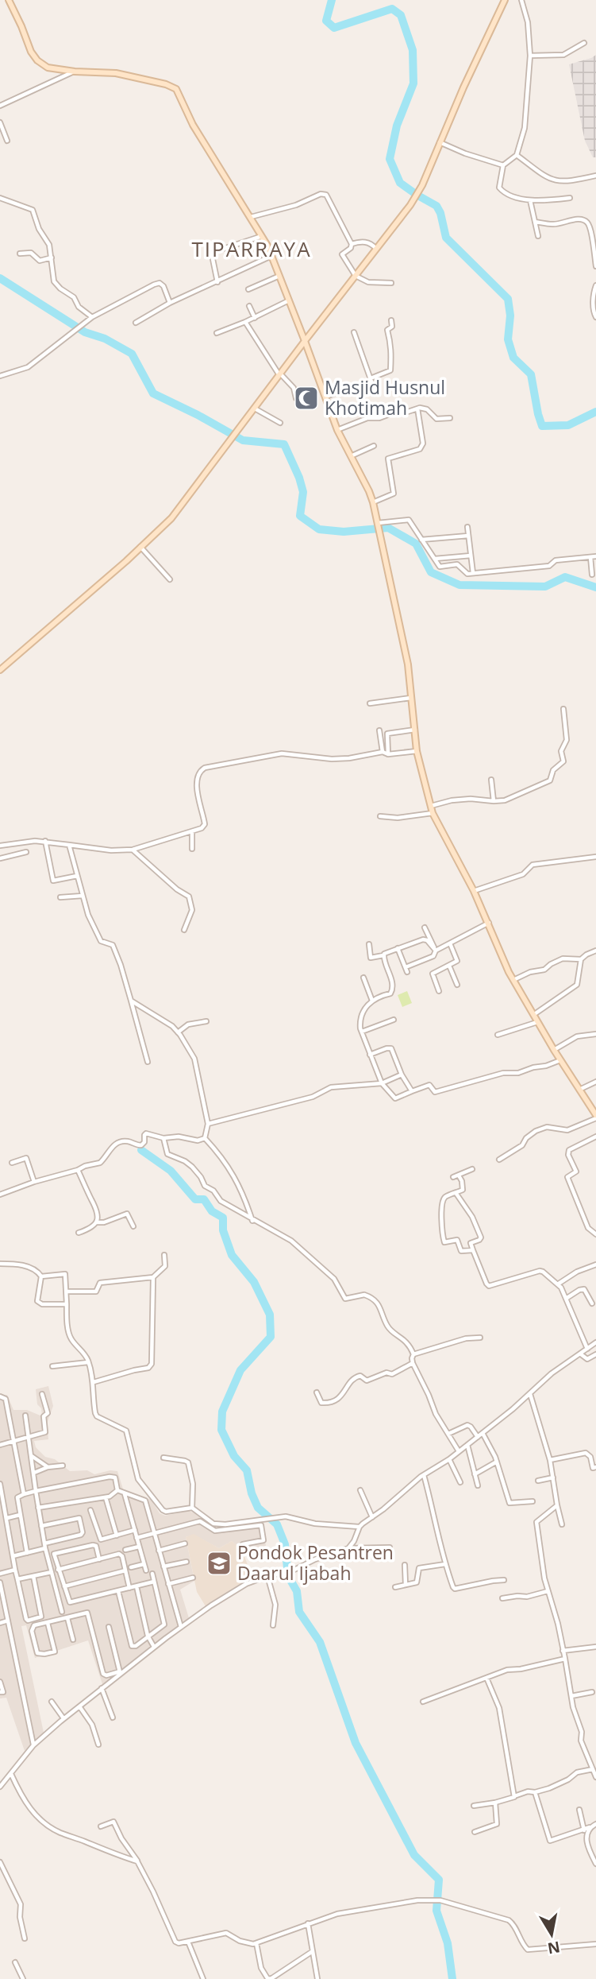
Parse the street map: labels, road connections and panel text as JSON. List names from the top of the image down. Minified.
{"districts":["TIPARRAYA"],"places":{"mosque":["Masjid Husnul Khotimah"],"school or university":["Pondok Pesantren Daarul Ijabah"]},"north":"bottom"}
